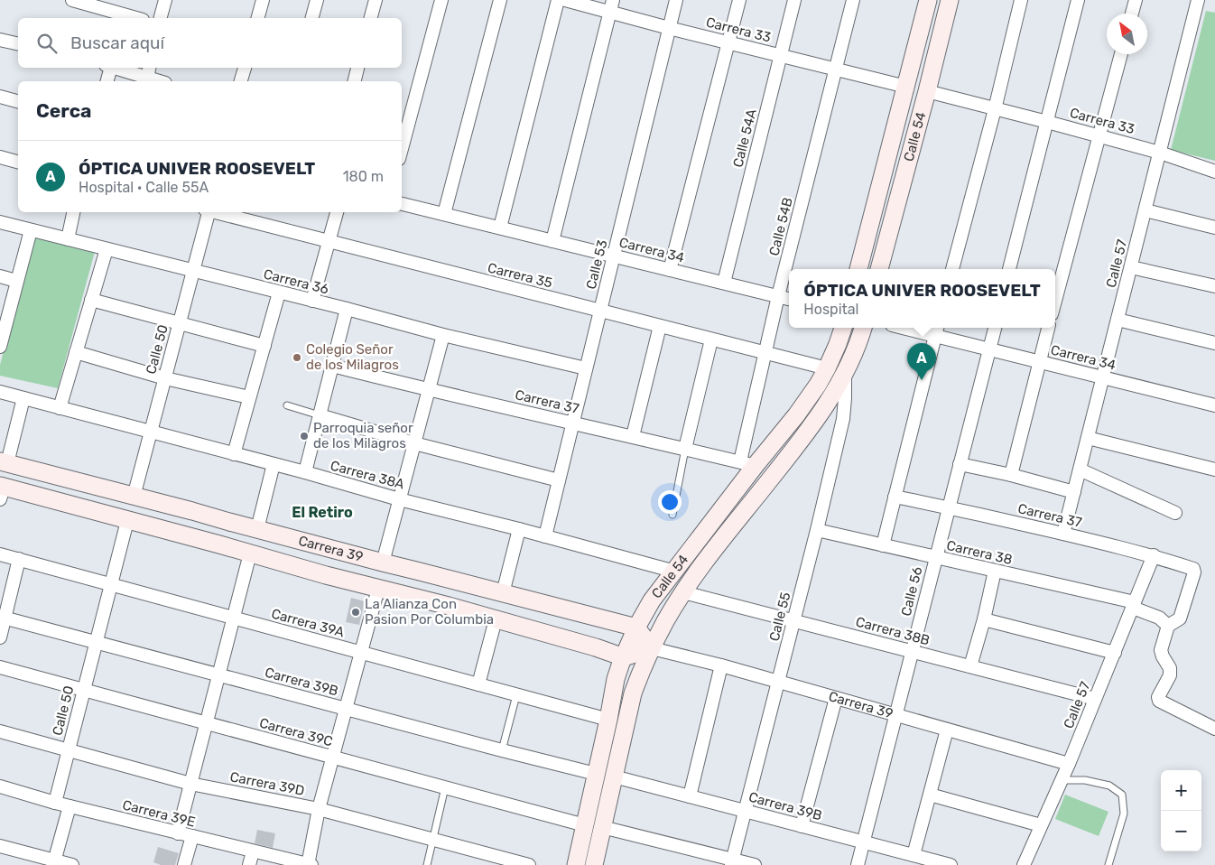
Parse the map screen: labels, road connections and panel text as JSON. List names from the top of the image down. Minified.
{"streets":{"main road":["Calle 54","Carrera 39"],"street":["Carrera 33","Calle 54A","Calle 54B","Carrera 34","Calle 57","Calle 53","Carrera 35","Carrera 36","Calle 50","Carrera 37","Carrera 38A","Carrera 38","Calle 56","Calle 55","Carrera 39A","Carrera 38B","Carrera 39B","Carrera 39C","Carrera 39D","Carrera 39E"]},"crossings":[["Carrera 33","Calle 54"],["Carrera 33","Calle 54A"],["Carrera 33","Calle 54B"],["Carrera 33","Calle 57"],["Carrera 33","Calle 53"],["Calle 54","Calle 54B"],["Calle 54","Carrera 35"],["Calle 54","Carrera 37"],["Calle 54","Carrera 38A"],["Calle 54","Carrera 39"],["Calle 54","Calle 55"],["Calle 54","Carrera 39A"],["Calle 54","Carrera 38B"],["Calle 54","Carrera 39B"],["Calle 54","Carrera 39C"],["Calle 54A","Carrera 34"],["Calle 54B","Carrera 34"],["Calle 54B","Carrera 35"],["Calle 54B","Carrera 37"],["Carrera 34","Calle 57"],["Carrera 34","Calle 53"],["Carrera 34","Calle 56"],["Calle 57","Carrera 37"],["Calle 57","Carrera 39"],["Calle 57","Carrera 38"],["Calle 57","Carrera 38B"],["Calle 53","Carrera 35"],["Calle 53","Carrera 36"],["Calle 53","Carrera 37"],["Calle 53","Carrera 38A"],["Carrera 36","Calle 50"],["Calle 50","Carrera 38A"],["Calle 50","Carrera 39"],["Calle 50","Carrera 39A"],["Calle 50","Carrera 39B"],["Calle 50","Carrera 39C"],["Calle 50","Carrera 39D"],["Calle 50","Carrera 39E"],["Carrera 37","Carrera 38"],["Carrera 37","Calle 56"],["Carrera 39","Calle 56"],["Carrera 39","Calle 55"],["Carrera 38","Calle 56"],["Carrera 38","Calle 55"],["Calle 56","Carrera 38B"],["Calle 56","Carrera 39B"],["Calle 55","Carrera 38B"],["Calle 55","Carrera 39B"]],"districts":["El Retiro"],"places":["Colegio Señor de los Milagros","Parroquia señor de los Milagros","La Alianza Con Pasion Por Columbia"],"north":"top left","page":{"search":"Buscar aquí","heading":"Cerca","list":[{"mark":"A","name":"ÓPTICA UNIVER ROOSEVELT","note":"Hospital · Calle 55A","value":"180 m"}],"popup":["ÓPTICA UNIVER ROOSEVELT","Hospital"],"pins":"A","map_buttons":["+","−"]}}
